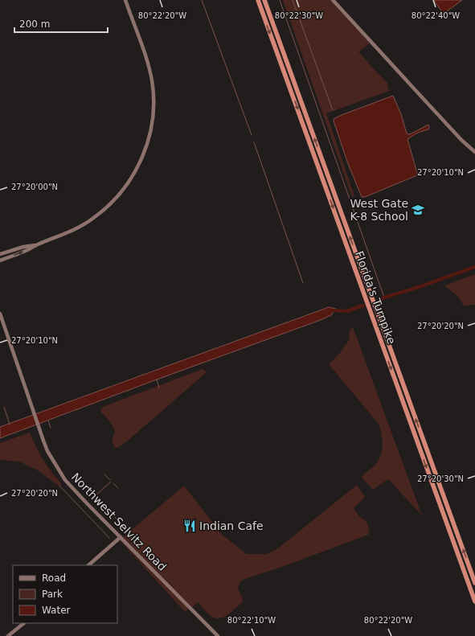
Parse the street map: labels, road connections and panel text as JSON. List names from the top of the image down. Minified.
{"streets":{"highway":["Florida's Turnpike"],"street":["Northwest Selvitz Road"]},"places":{"school or university":["West Gate K-8 School"],"restaurant":["Indian Cafe"]},"legend":["Road","Park","Water"],"scale_bar":"200 m","coordinates":["80°22'20\"W","80°22'40\"W","80°22'30\"W","27°20'10\"N","27°20'00\"N","27°20'20\"N","27°20'30\"N","80°22'10\"W"]}
